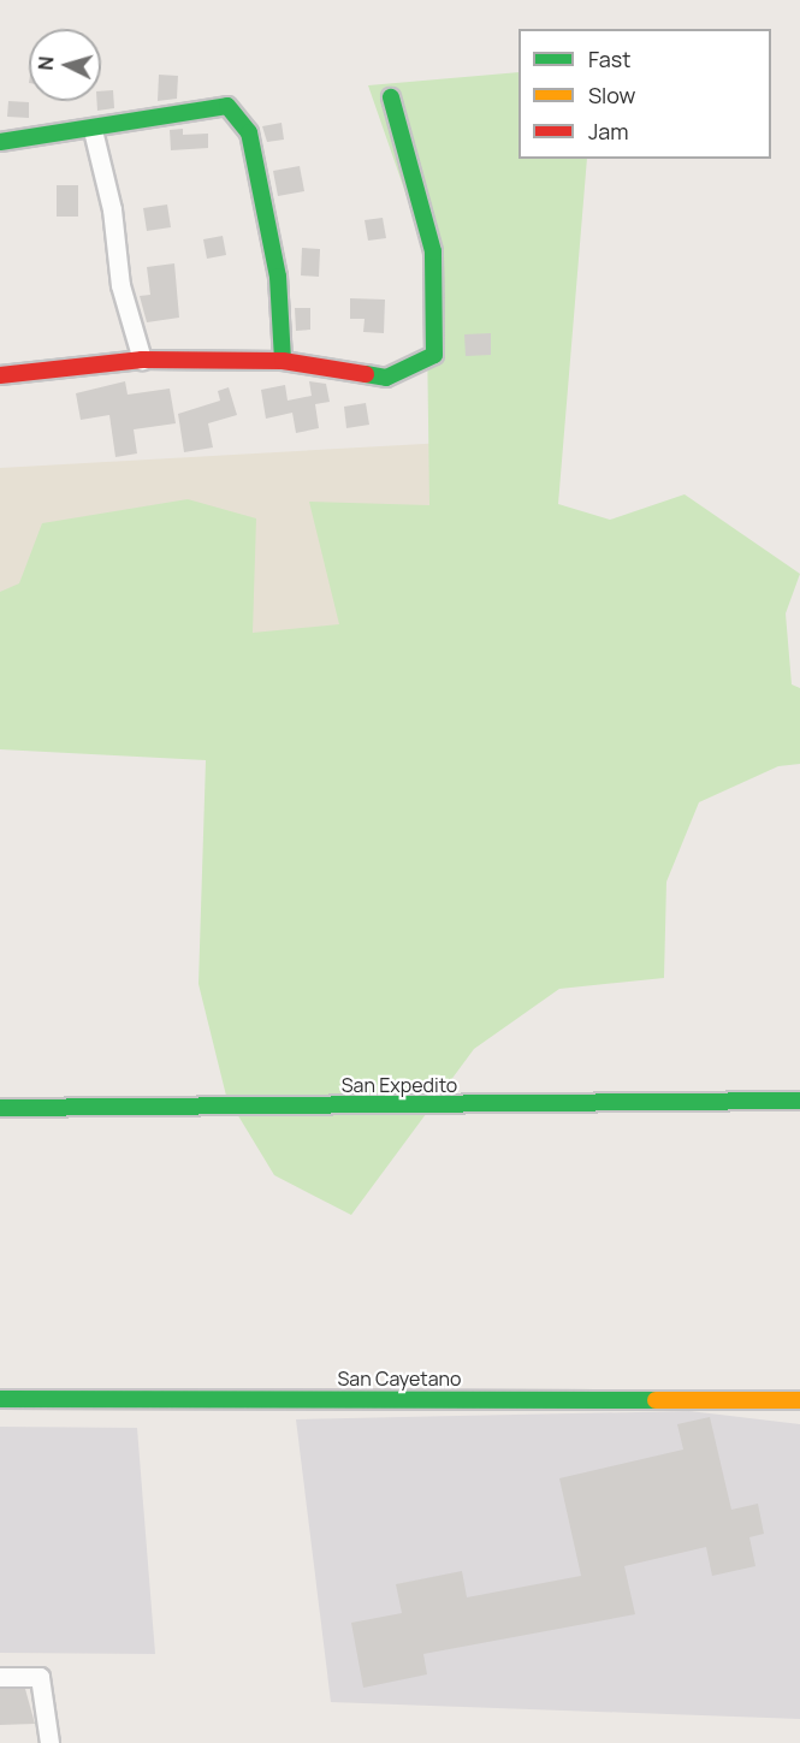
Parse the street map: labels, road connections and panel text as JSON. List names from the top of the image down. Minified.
{"streets":{"street":["San Expedito","San Cayetano"]},"legend":["Fast","Slow","Jam"],"north":"left"}
